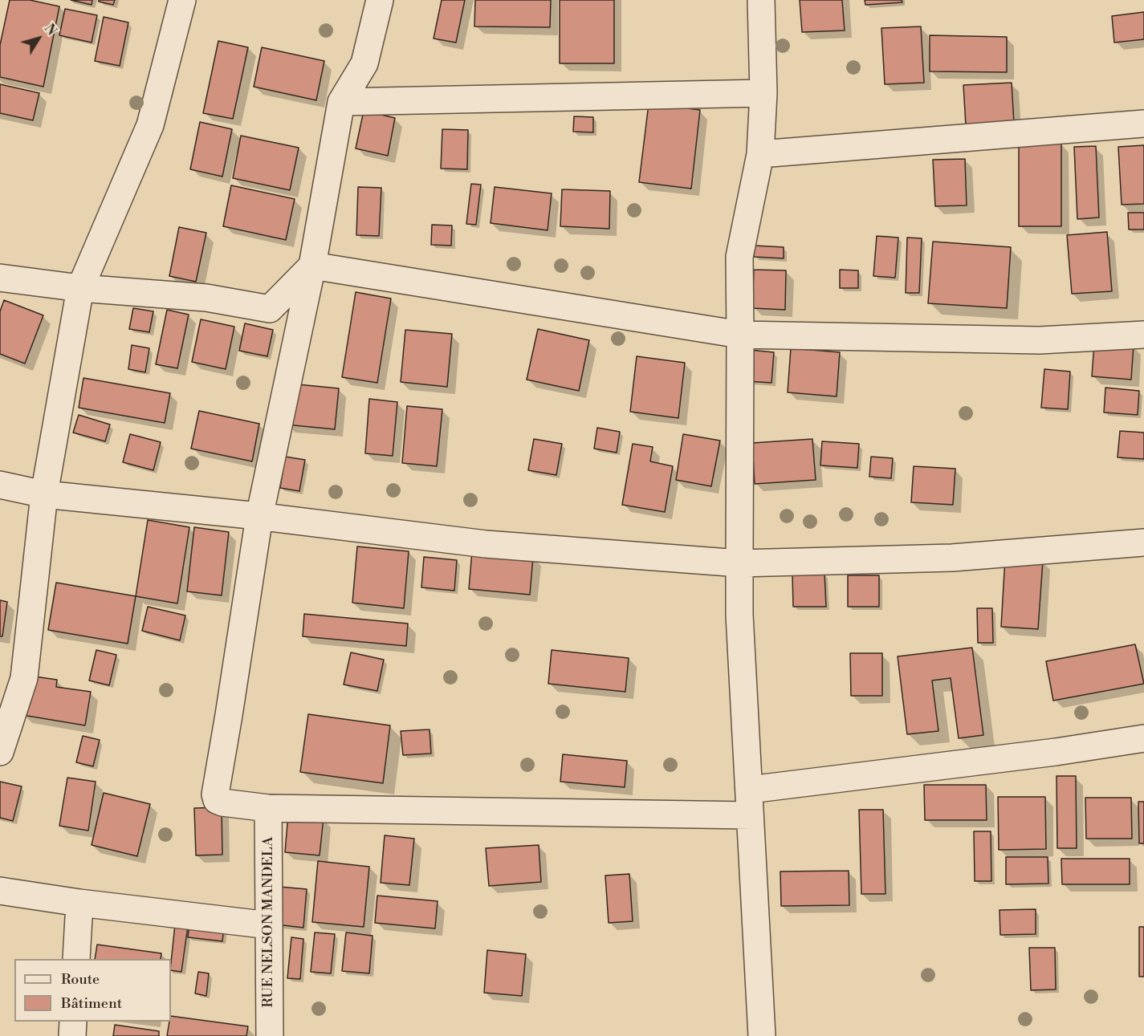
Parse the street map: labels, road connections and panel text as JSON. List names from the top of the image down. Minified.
{"streets":{"street":["RUE NELSON MANDELA"]},"legend":["Route","Bâtiment"],"north":"top right"}
